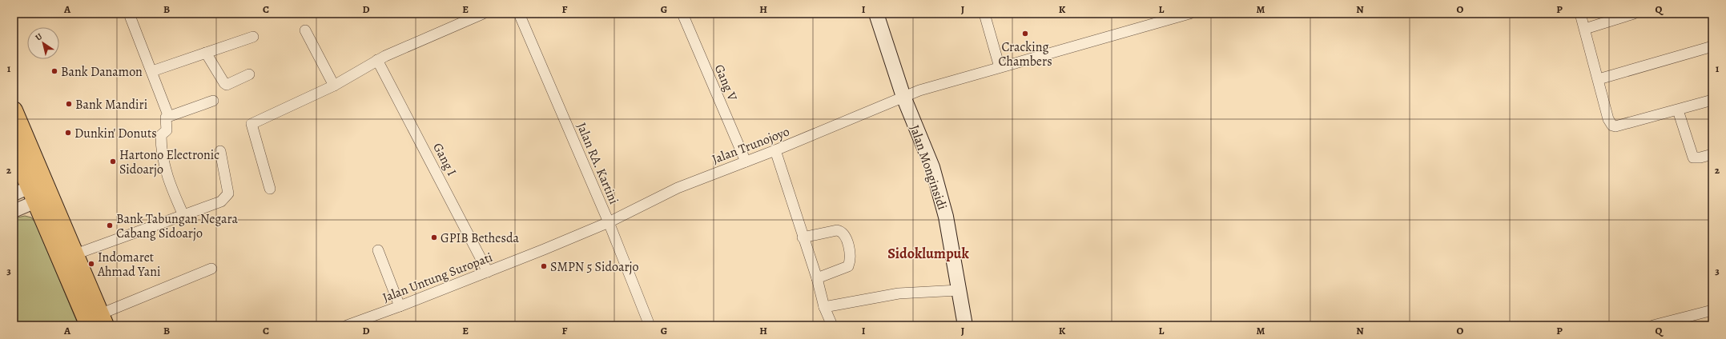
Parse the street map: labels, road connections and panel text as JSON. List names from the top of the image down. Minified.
{"streets":{"main road":["Jalan Monginsidi"],"street":["Gang V","Jalan Trunojoyo","Gang I","Jalan RA. Kartini","Jalan Untung Suropati"]},"crossings":[["Gang V","Jalan Trunojoyo"],["Jalan Trunojoyo","Jalan RA. Kartini"],["Jalan Trunojoyo","Jalan Monginsidi"],["Jalan Trunojoyo","Jalan Untung Suropati"],["Gang I","Jalan Untung Suropati"],["Jalan RA. Kartini","Jalan Untung Suropati"]],"districts":["Sidoklumpuk"],"places":["Cracking Chambers","Bank Danamon","Bank Mandiri","Dunkin' Donuts","Hartono Electronic Sidoarjo","Bank Tabungan Negara Cabang Sidoarjo","GPIB Bethesda","Indomaret Ahmad Yani","SMPN 5 Sidoarjo"],"north":"top left","grid":{"columns":["A","B","C","D","E","F","G","H","I","J","K","L","M","N","O","P","Q"],"rows":["1","2","3"]}}
